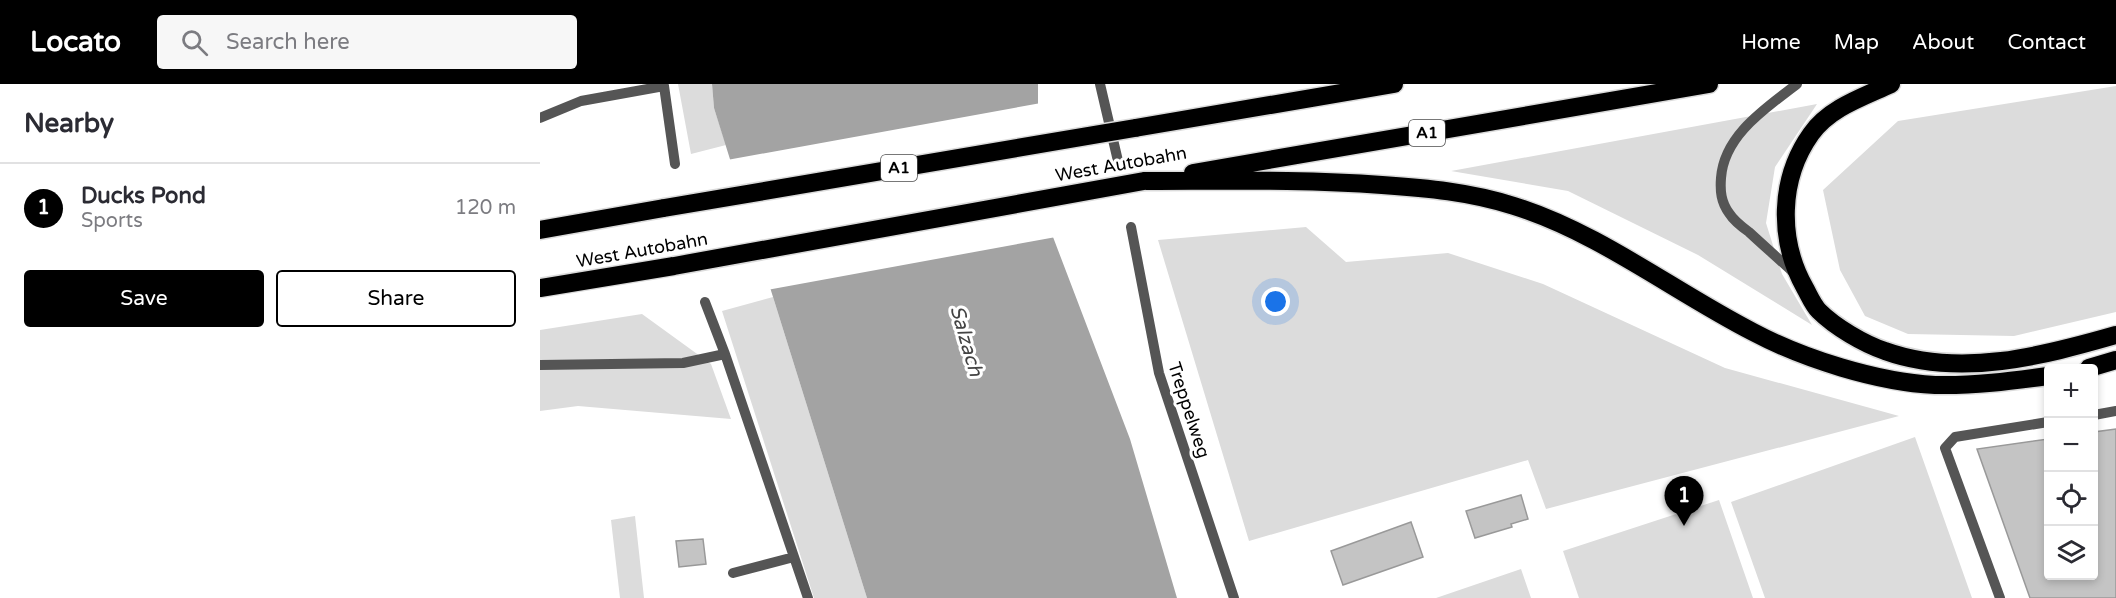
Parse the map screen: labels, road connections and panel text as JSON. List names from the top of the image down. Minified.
{"streets":{"highway":["A1","West Autobahn"],"lane":["Treppelweg"]},"water":["Salzach"],"page":{"header":"Locato","search":"Search here","nav":["Home","Map","About","Contact"],"heading":"Nearby","list":[{"mark":"1","name":"Ducks Pond","note":"Sports","value":"120 m"}],"buttons":["Save","Share"],"map_buttons":["+","−"],"pins":"1"}}
